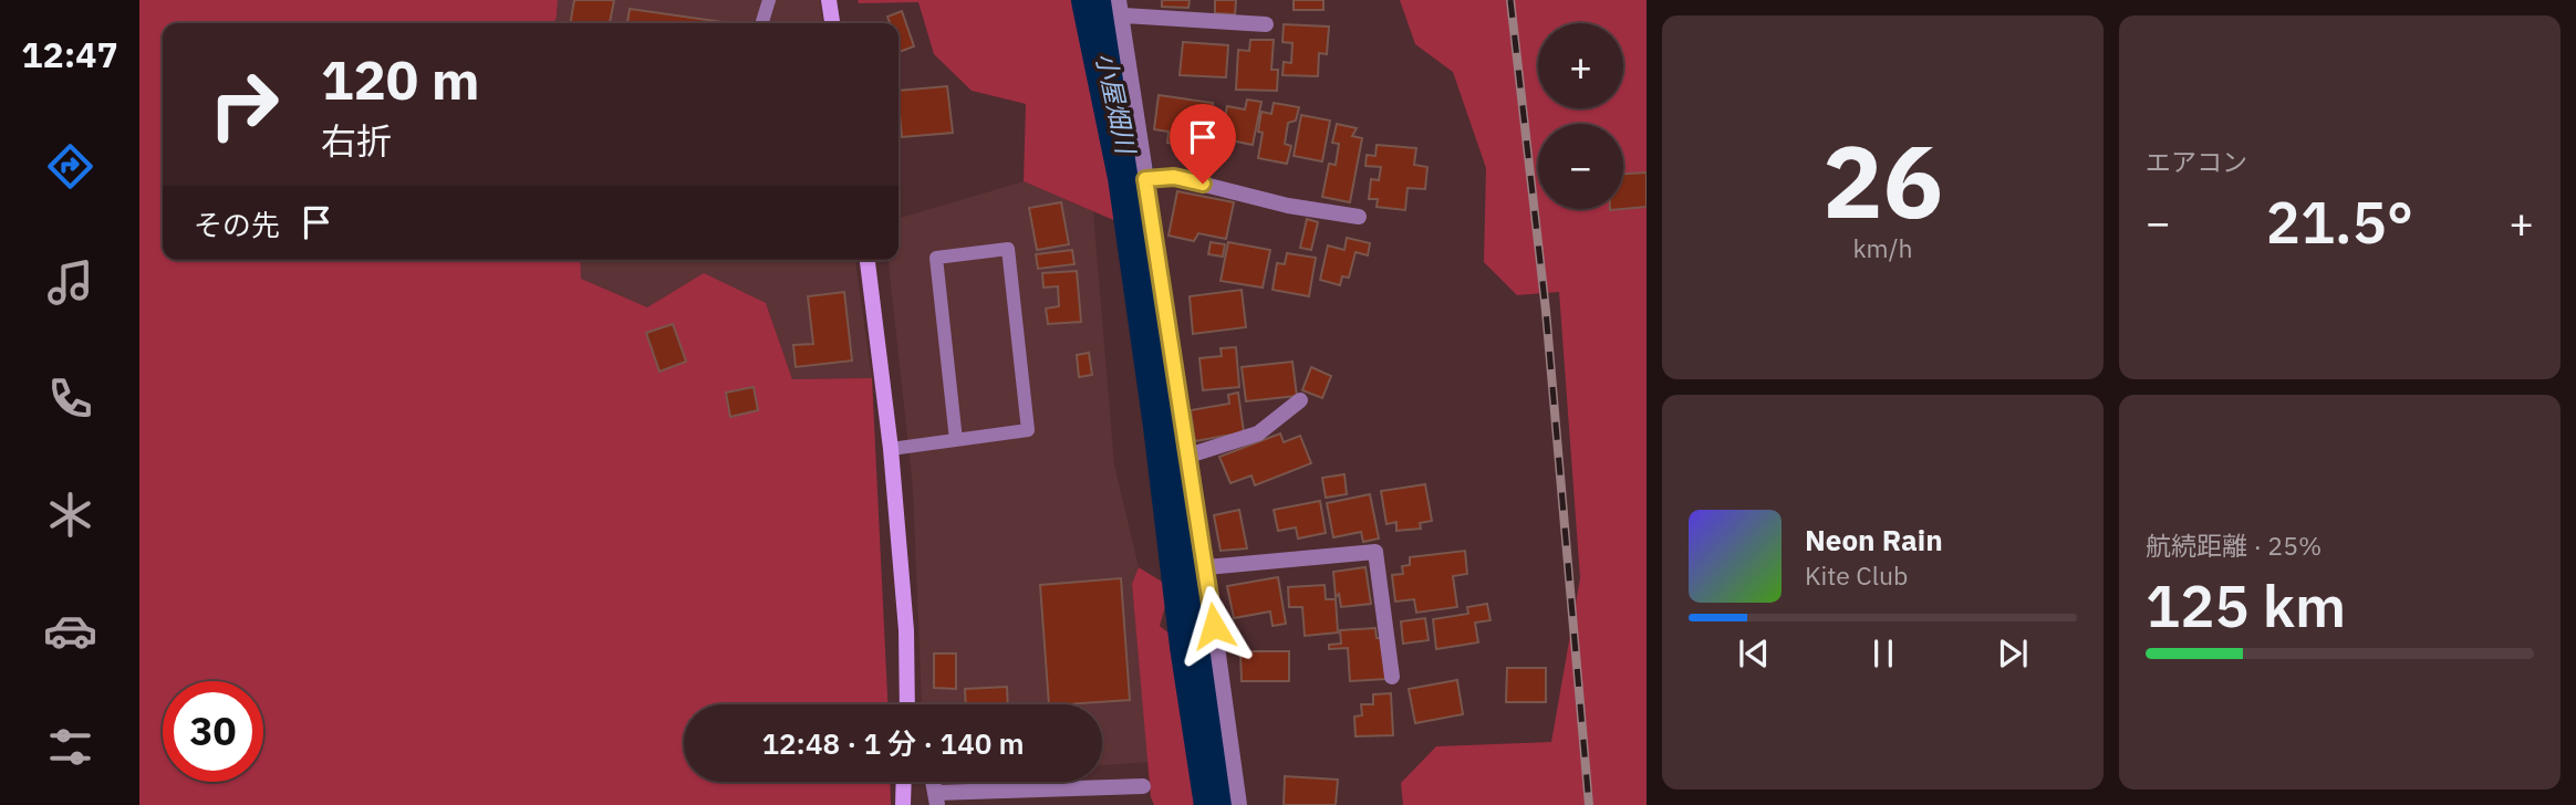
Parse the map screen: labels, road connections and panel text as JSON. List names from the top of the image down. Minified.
{"water":["小屋畑川"],"page":{"tabs":"12:47","tile":[["26","km/h"],"エアコン",["航続距離 · 25%","125 km"]],"map_buttons":["+","−"],"turn":["120 m","右折"],"then":"その先","heat":["−","21.5°","+"],"song":["Neon Rain","Kite Club"],"limit":"30","trip":"12:48 · 1 分 · 140 m"}}
